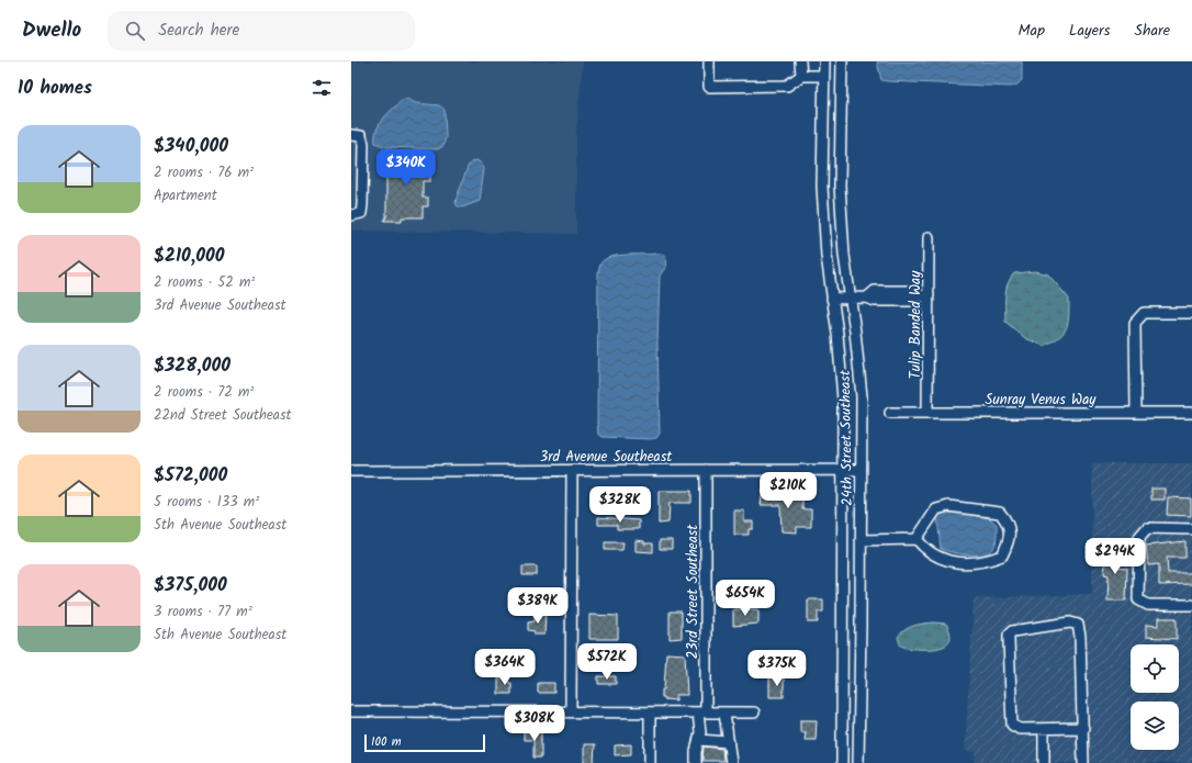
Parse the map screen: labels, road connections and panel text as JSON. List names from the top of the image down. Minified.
{"streets":{"street":["Tulip Banded Way","Sunray Venus Way","24th Street Southeast","3rd Avenue Southeast","23rd Street Southeast"]},"crossings":[["Tulip Banded Way","Sunray Venus Way"],["24th Street Southeast","3rd Avenue Southeast"],["3rd Avenue Southeast","23rd Street Southeast"]],"scale_bar":"100 m","page":{"header":"Dwello","search":"Search here","nav":["Map","Layers","Share"],"heading":"10 homes","list":[{"name":"$340,000","note":"2 rooms · 76 m² · Apartment"},{"name":"$210,000","note":"2 rooms · 52 m² · 3rd Avenue Southeast"},{"name":"$328,000","note":"2 rooms · 72 m² · 22nd Street Southeast"},{"name":"$572,000","note":"5 rooms · 133 m² · 5th Avenue Southeast"},{"name":"$375,000","note":"3 rooms · 77 m² · 5th Avenue Southeast"}],"price":["$340K","$210K","$328K","$294K","$654K","$389K","$572K","$364K","$375K","$308K"],"scale":"100 m"}}
